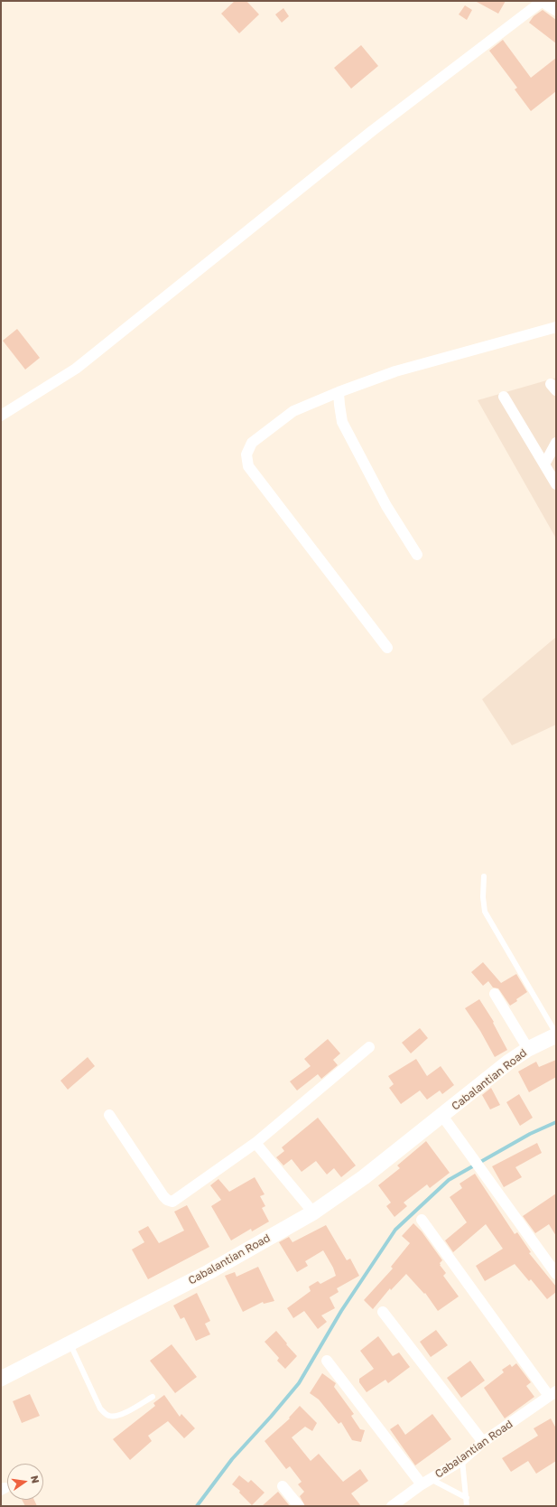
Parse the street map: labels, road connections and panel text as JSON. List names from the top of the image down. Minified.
{"streets":{"street":["Cabalantian Road"]},"north":"right"}
